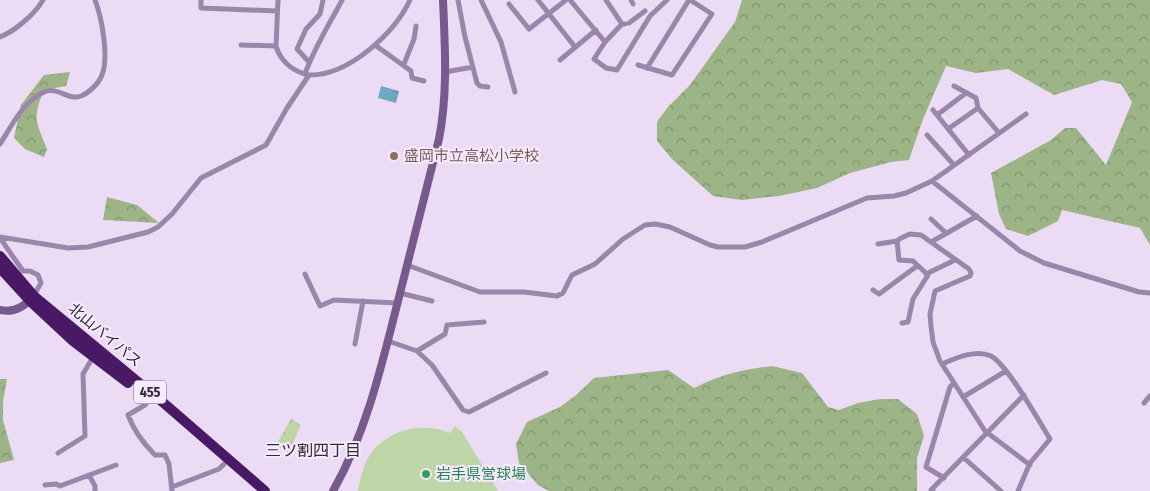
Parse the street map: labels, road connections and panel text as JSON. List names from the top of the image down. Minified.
{"streets":{"highway":["北山バイパス","455"]},"districts":["三ツ割四丁目"],"places":["盛岡市立高松小学校","岩手県営球場"]}
